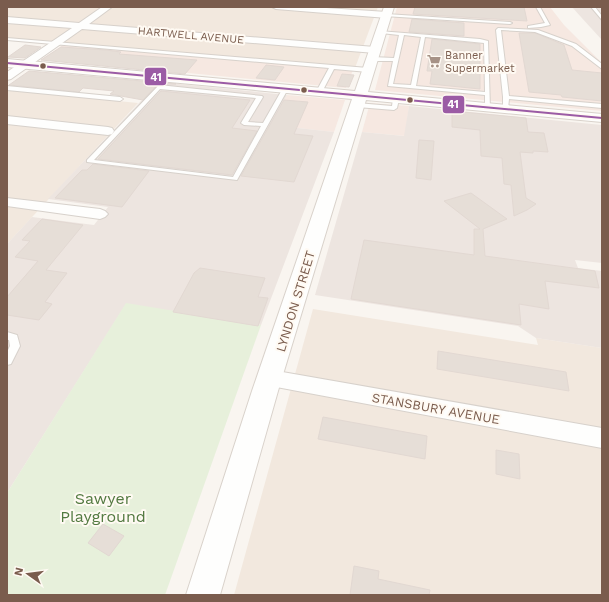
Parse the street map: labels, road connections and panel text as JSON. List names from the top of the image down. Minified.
{"streets":{"street":["HARTWELL AVENUE","LYNDON STREET","STANSBURY AVENUE"]},"crossings":[["HARTWELL AVENUE","LYNDON STREET"],["LYNDON STREET","STANSBURY AVENUE"]],"parks":["Sawyer Playground"],"places":{"supermarket":["Banner Supermarket"]},"lines":["transit line 41"],"north":"left"}
